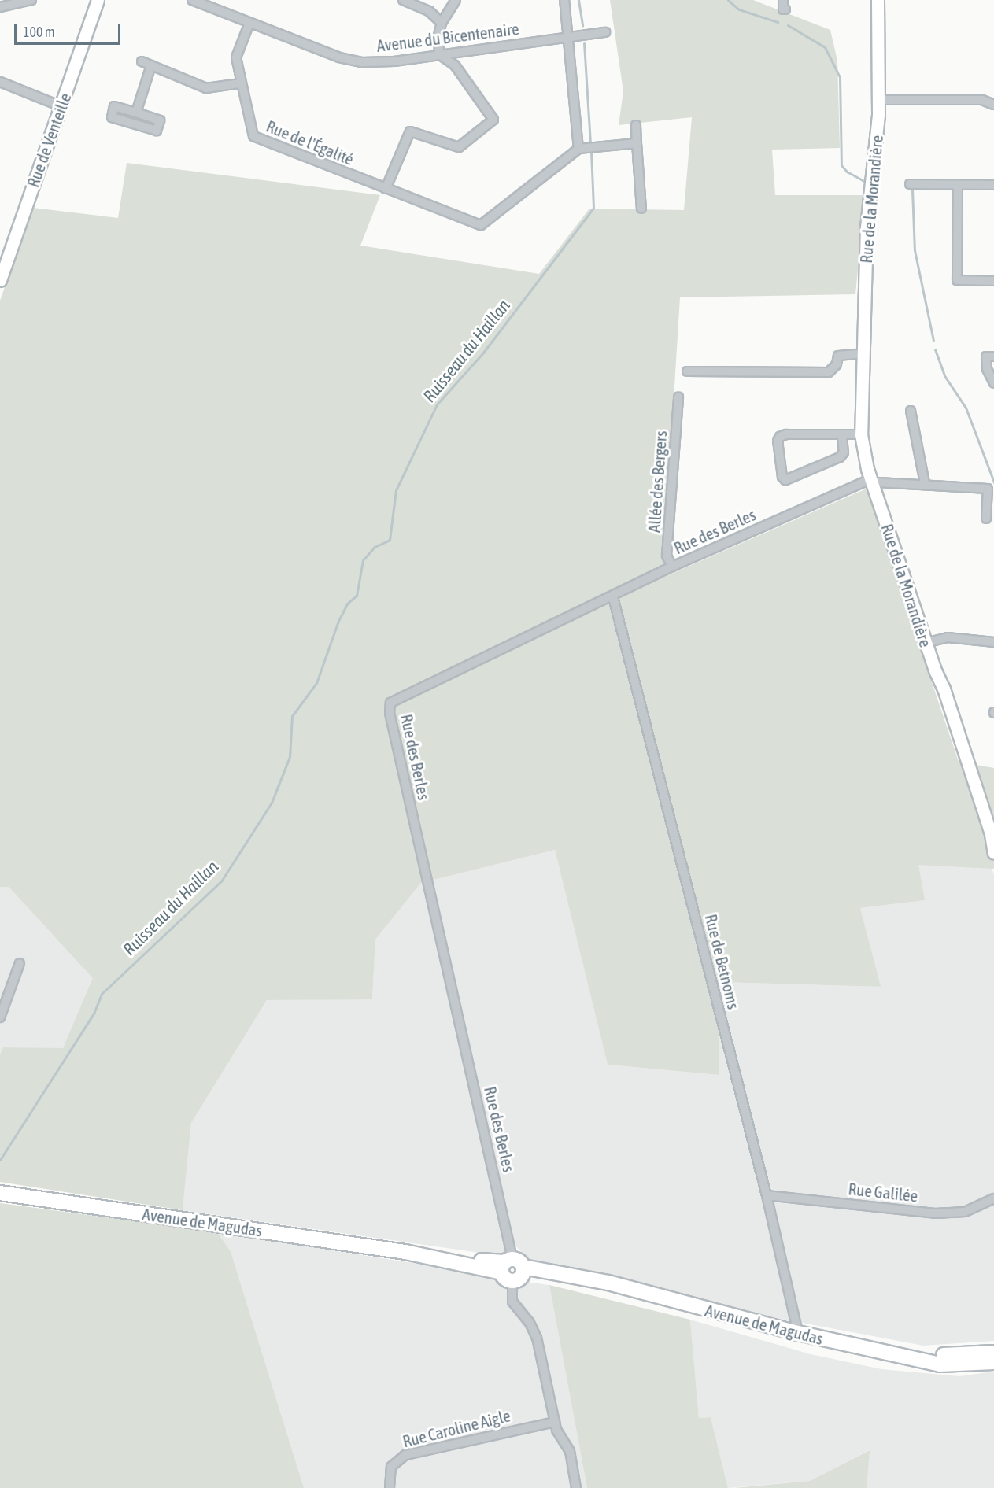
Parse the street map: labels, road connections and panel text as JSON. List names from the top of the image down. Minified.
{"streets":{"main road":["Avenue de Magudas"],"street":["Avenue du Bicentenaire","Rue de Venteille","Rue de l'Égalité","Rue de la Morandière","Allée des Bergers","Rue des Berles","Rue de Betnoms","Rue Galilée","Rue Caroline Aigle"]},"crossings":[["Avenue du Bicentenaire","Rue de l'Égalité"],["Rue de la Morandière","Rue des Berles"],["Allée des Bergers","Rue des Berles"],["Rue des Berles","Rue de Betnoms"],["Rue des Berles","Avenue de Magudas"],["Rue de Betnoms","Rue Galilée"],["Rue de Betnoms","Avenue de Magudas"]],"water":["Ruisseau du Haillan"],"scale_bar":"100 m"}
